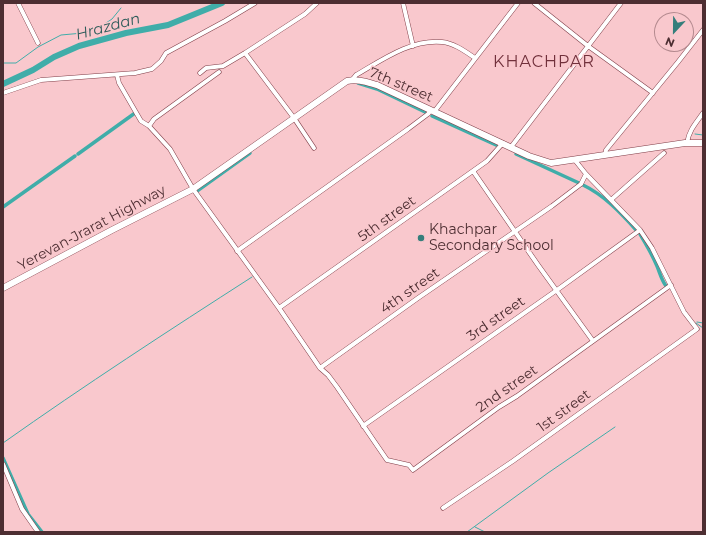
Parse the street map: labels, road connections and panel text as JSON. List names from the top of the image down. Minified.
{"streets":{"main road":["7th street","Yerevan-Jrarat Highway"],"street":["5th street","4th street","3rd street","2nd street","1st street"]},"crossings":[["7th street","5th street"],["7th street","Yerevan-Jrarat Highway"],["3rd street","2nd street"],["2nd street","1st street"]],"districts":["KHACHPAR"],"water":["Hrazdan"],"places":["Khachpar Secondary School"],"north":"bottom"}
